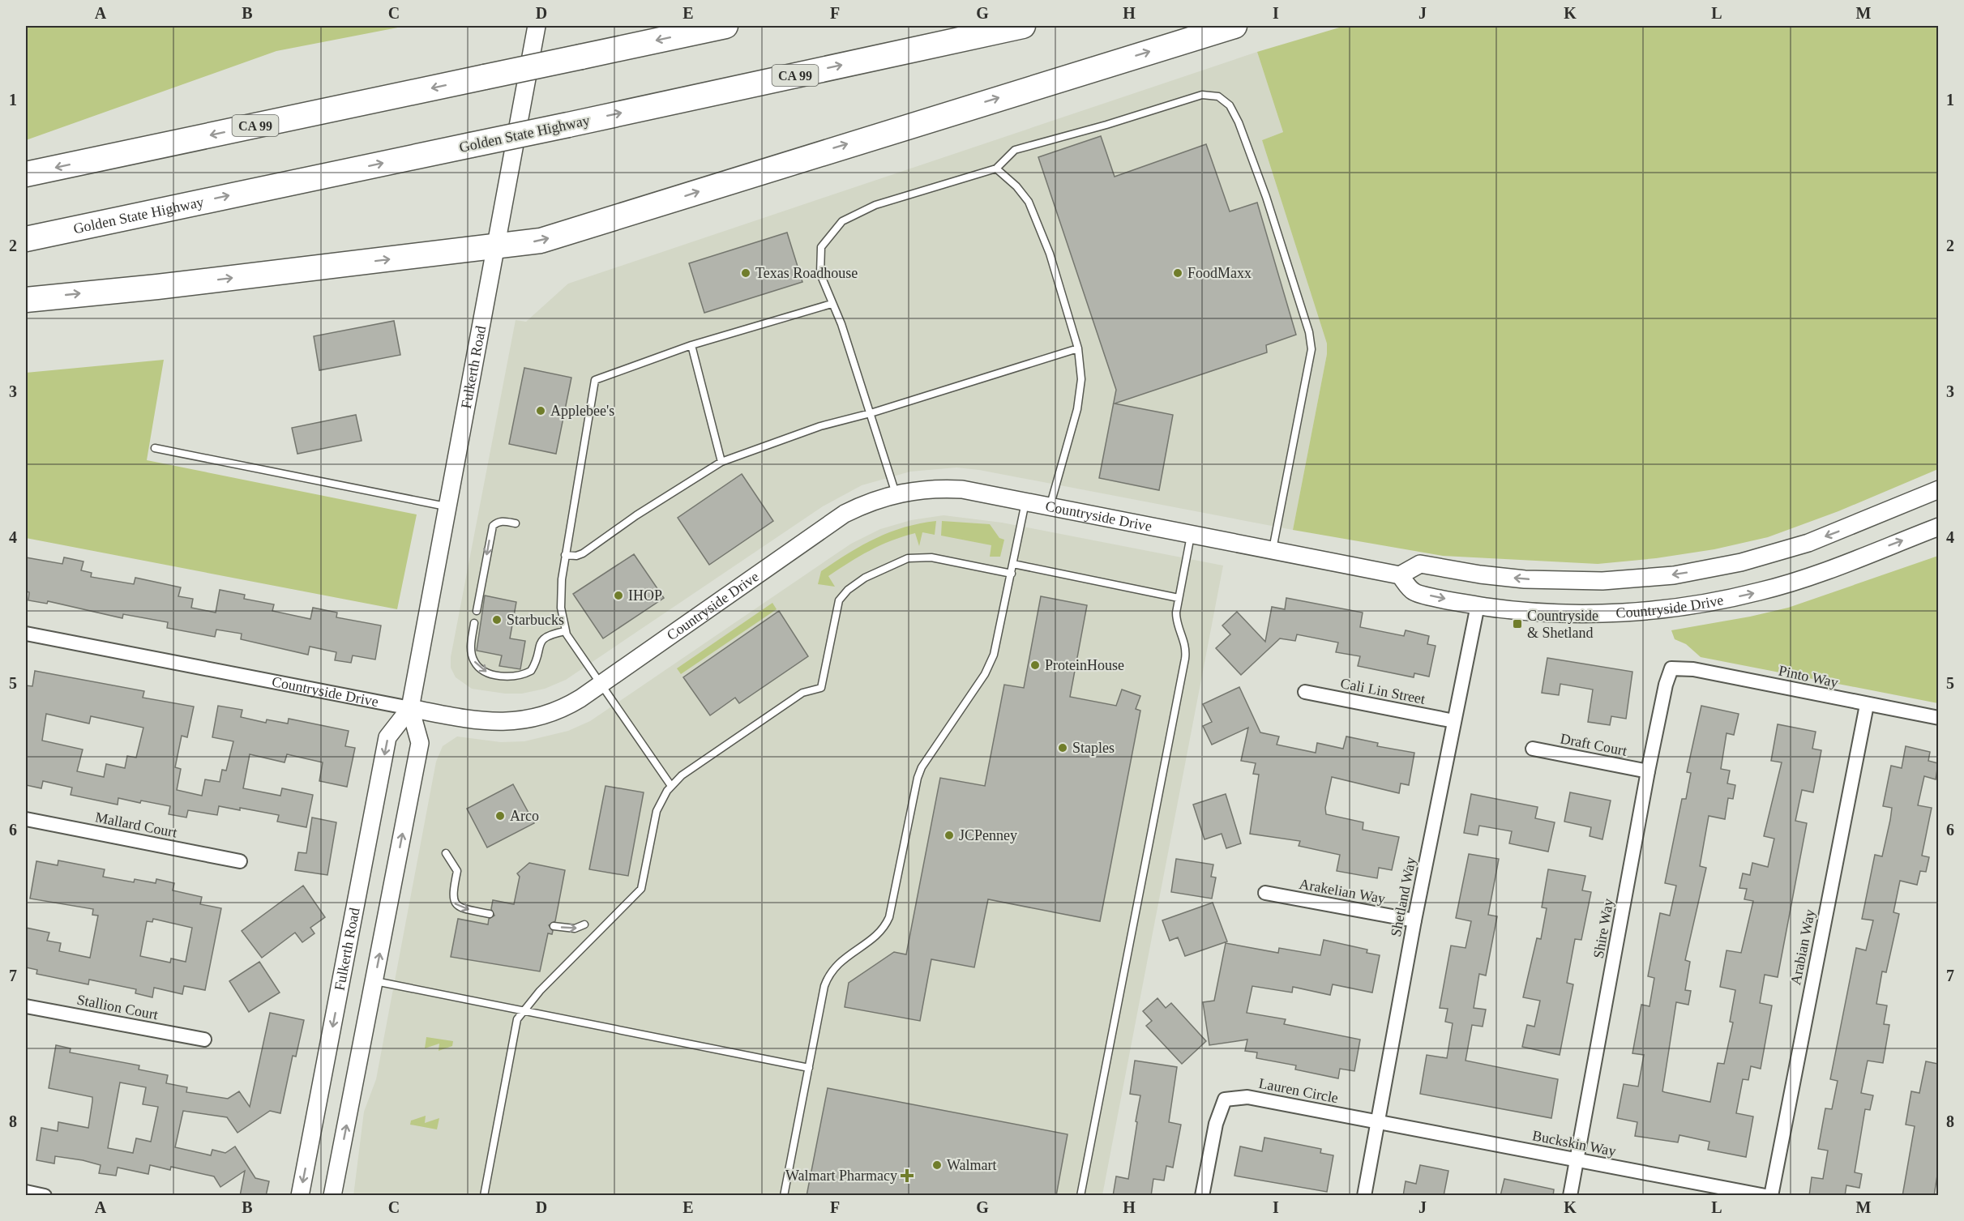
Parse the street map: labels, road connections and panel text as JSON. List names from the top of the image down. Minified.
{"streets":{"highway":["CA 99","Golden State Highway"],"street":["Fulkerth Road","Countryside Drive","Pinto Way","Cali Lin Street","Draft Court","Mallard Court","Arakelian Way","Shetland Way","Shire Way","Arabian Way","Stallion Court","Lauren Circle","Buckskin Way"]},"crossings":[["Fulkerth Road","Countryside Drive"],["Countryside Drive","Shetland Way"],["Pinto Way","Shire Way"],["Pinto Way","Arabian Way"],["Cali Lin Street","Shetland Way"],["Draft Court","Shire Way"],["Arakelian Way","Shetland Way"],["Shetland Way","Lauren Circle"],["Shetland Way","Buckskin Way"],["Shire Way","Buckskin Way"],["Lauren Circle","Buckskin Way"]],"places":{"other":["Texas Roadhouse","FoodMaxx","Applebee's","IHOP","Starbucks","ProteinHouse","Staples","Arco","JCPenney","Walmart"],"transit":["Countryside & Shetland"],"health":["Walmart Pharmacy"]},"grid":{"columns":["A","B","C","D","E","F","G","H","I","J","K","L","M"],"rows":["1","2","3","4","5","6","7","8"]}}
